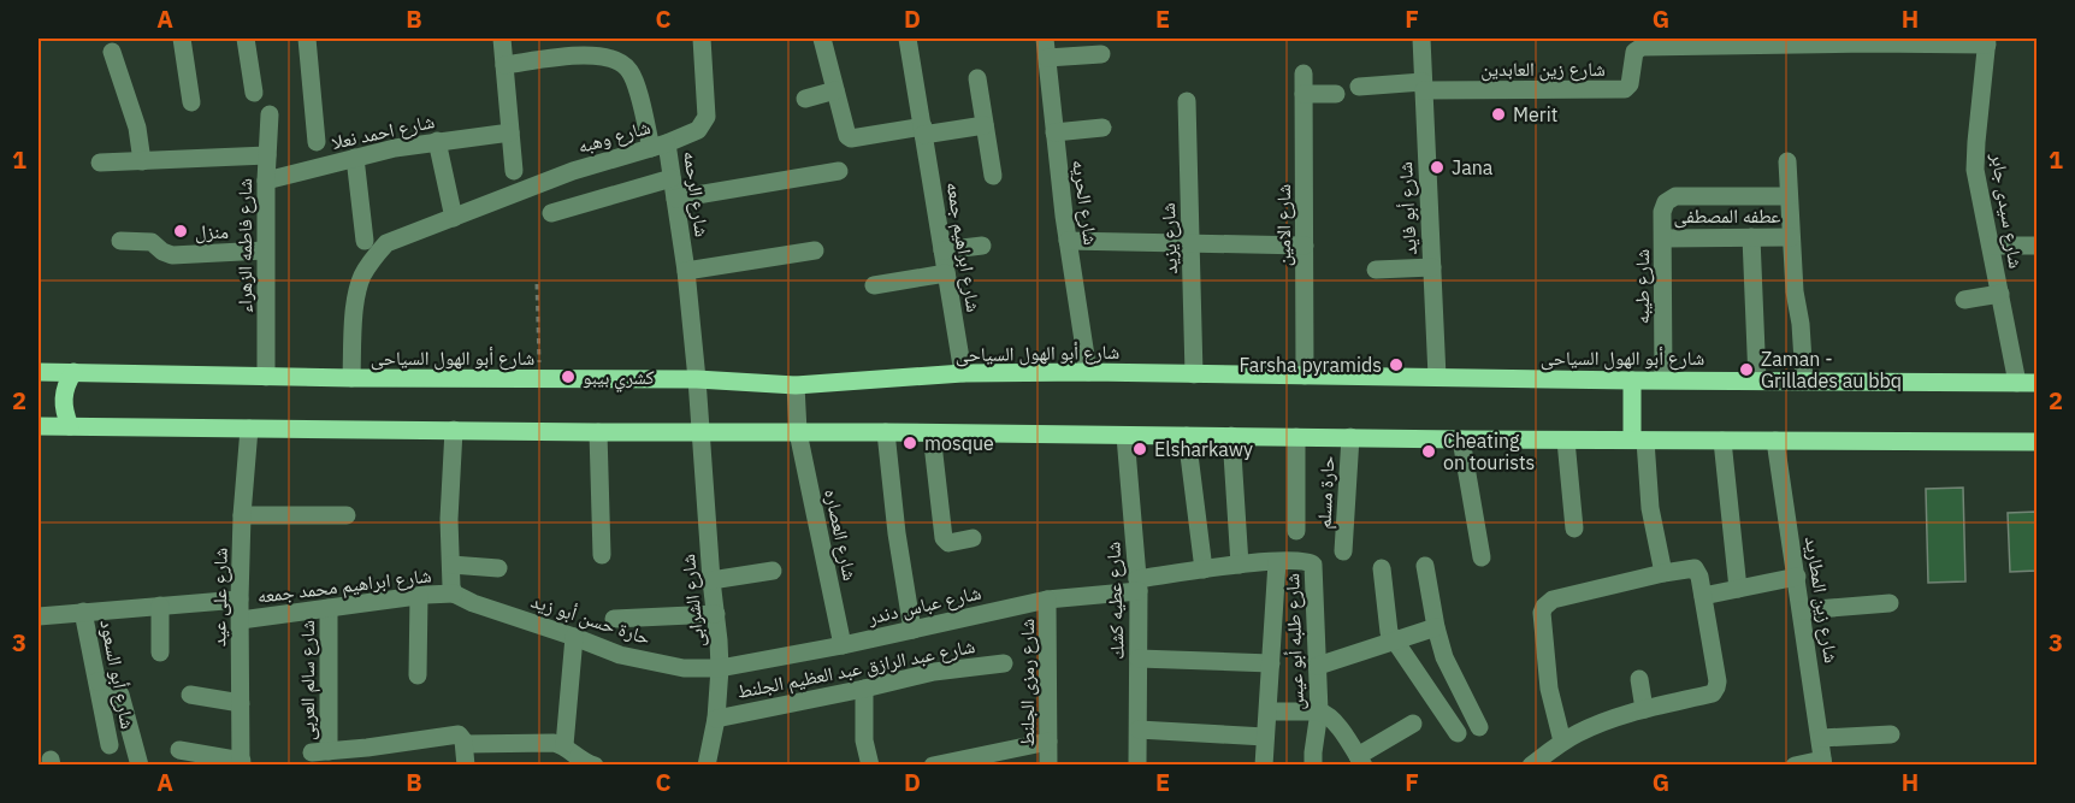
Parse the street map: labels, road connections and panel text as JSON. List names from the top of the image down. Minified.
{"streets":{"main road":["شارع أبو الهول السياحى"],"street":["شارع زين العابدين","شارع احمد نعلا","شارع وهبه","شارع الرحمه","شارع الحريه","شارع أبو فايد","شارع سيدى جابر","عطفه المصطفى","شارع الامين","شارع يزيد","شارع فاطمه الزهراء","شارع ابراهيم جمعه","شارع طيبه","حارة مسلم","شارع العصاره","شارع ابراهيم محمد جمعه","شارع على عيد","شارع زين المطاريد","شارع الشرابى","شارع عطيه كشك","شارع عباس دندر","حارة حسن أبو زيد","شارع طلبه أبو عيس","شارع عبد الرازق عبد العظيم الجلنط","شارع أبو السعود","شارع سالم العربى","شارع رمزى الجلنط"]},"crossings":[["شارع زين العابدين","شارع أبو فايد"],["شارع زين العابدين","شارع سيدى جابر"],["شارع احمد نعلا","شارع فاطمه الزهراء"],["شارع وهبه","شارع الرحمه"],["شارع وهبه","شارع أبو الهول السياحى"],["شارع الرحمه","شارع أبو الهول السياحى"],["شارع الرحمه","شارع الشرابى"],["شارع الحريه","شارع أبو الهول السياحى"],["شارع أبو فايد","شارع أبو الهول السياحى"],["شارع سيدى جابر","شارع أبو الهول السياحى"],["عطفه المصطفى","شارع طيبه"],["شارع الامين","شارع أبو الهول السياحى"],["شارع يزيد","شارع أبو الهول السياحى"],["شارع فاطمه الزهراء","شارع أبو الهول السياحى"],["شارع ابراهيم جمعه","شارع أبو الهول السياحى"],["شارع طيبه","شارع أبو الهول السياحى"],["شارع أبو الهول السياحى","شارع العصاره"],["شارع أبو الهول السياحى","شارع الشرابى"],["شارع العصاره","شارع عباس دندر"],["شارع ابراهيم محمد جمعه","شارع على عيد"],["شارع ابراهيم محمد جمعه","حارة حسن أبو زيد"],["شارع ابراهيم محمد جمعه","شارع سالم العربى"],["شارع على عيد","شارع أبو السعود"],["شارع الشرابى","شارع عباس دندر"],["شارع الشرابى","حارة حسن أبو زيد"],["شارع الشرابى","شارع عبد الرازق عبد العظيم الجلنط"],["شارع عطيه كشك","شارع عباس دندر"],["شارع عطيه كشك","شارع طلبه أبو عيس"],["شارع عباس دندر","حارة حسن أبو زيد"],["شارع عباس دندر","شارع طلبه أبو عيس"],["شارع عباس دندر","شارع رمزى الجلنط"]],"places":["Merit","Jana","منزل","Farsha pyramids","Zaman - Grillades au bbq","كشري بيبو","mosque","Elsharkawy","Cheating on tourists"],"grid":{"columns":["A","B","C","D","E","F","G","H"],"rows":["1","2","3"]}}
